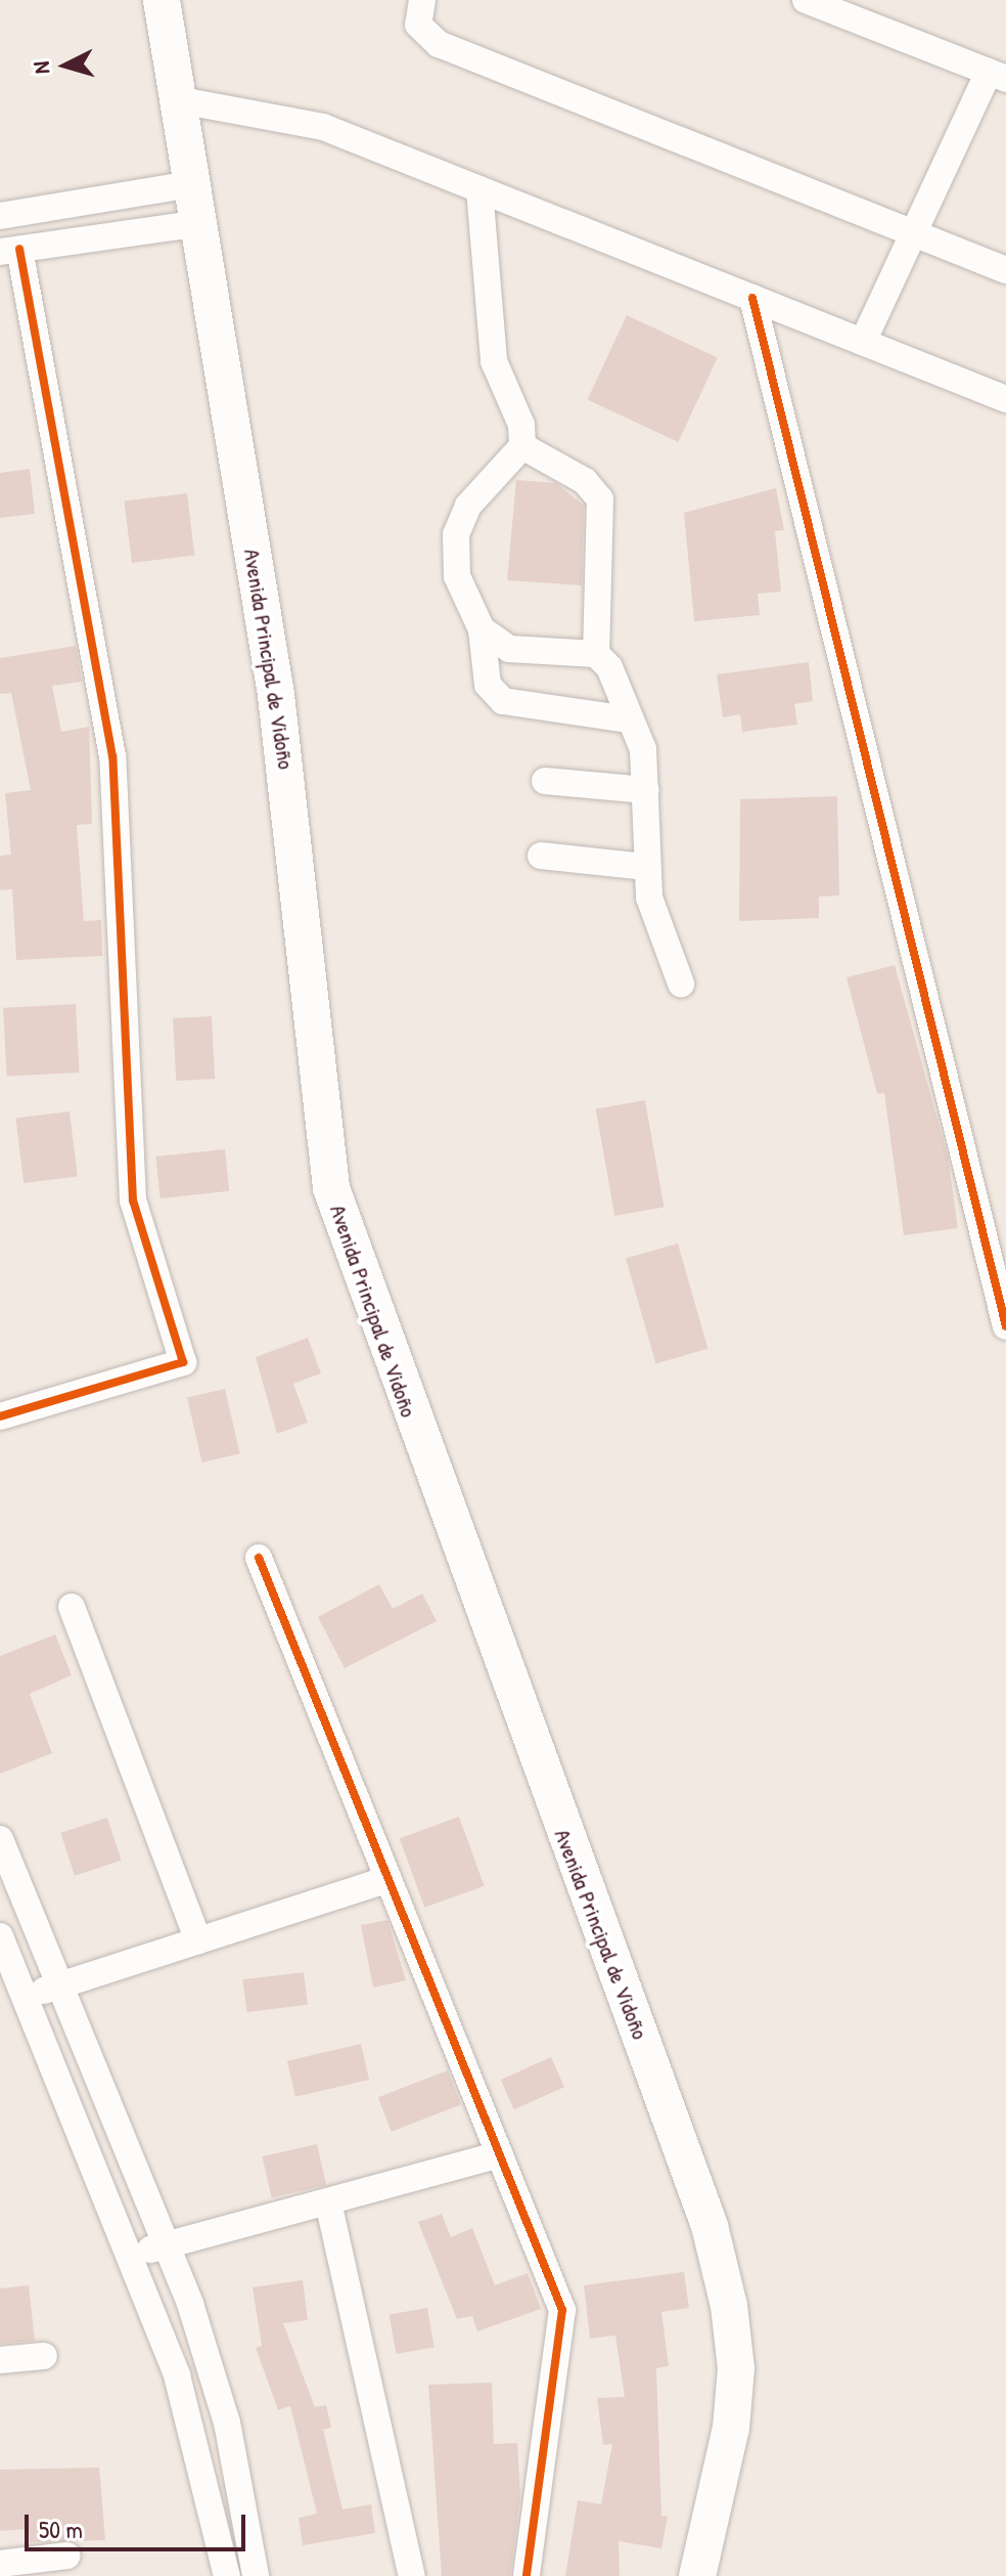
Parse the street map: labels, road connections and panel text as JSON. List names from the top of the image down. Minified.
{"streets":{"main road":["Avenida Principal de Vidoño"]},"scale_bar":"50 m","north":"left"}
